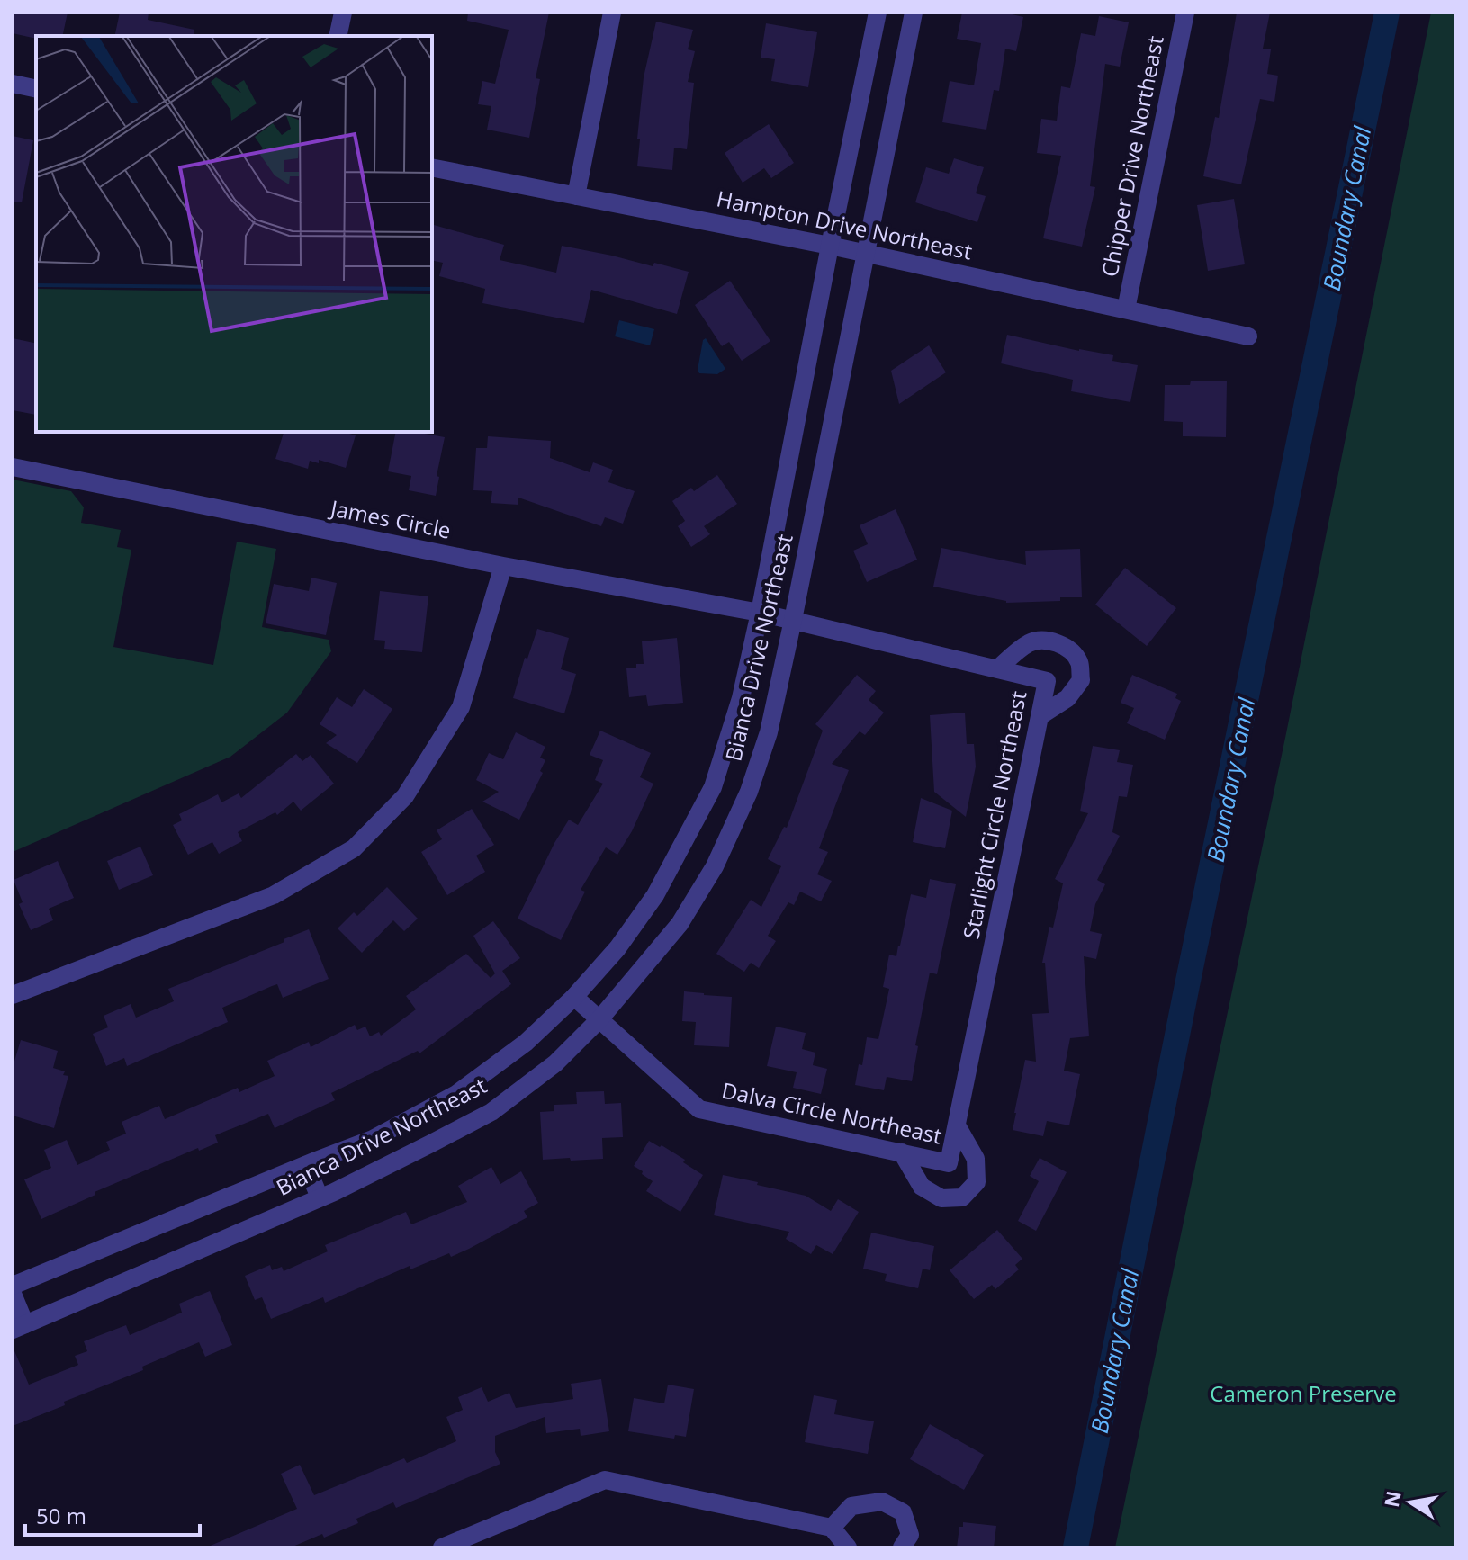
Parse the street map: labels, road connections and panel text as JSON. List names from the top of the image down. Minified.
{"streets":{"street":["Chipper Drive Northeast","Hampton Drive Northeast","James Circle","Bianca Drive Northeast","Starlight Circle Northeast","Dalva Circle Northeast"]},"crossings":[["Chipper Drive Northeast","Hampton Drive Northeast"],["Hampton Drive Northeast","Bianca Drive Northeast"],["James Circle","Bianca Drive Northeast"],["James Circle","Starlight Circle Northeast"],["Bianca Drive Northeast","Starlight Circle Northeast"],["Bianca Drive Northeast","Dalva Circle Northeast"],["Starlight Circle Northeast","Dalva Circle Northeast"]],"water":["Boundary Canal"],"parks":["Cameron Preserve"],"scale_bar":"50 m","north":"left"}
